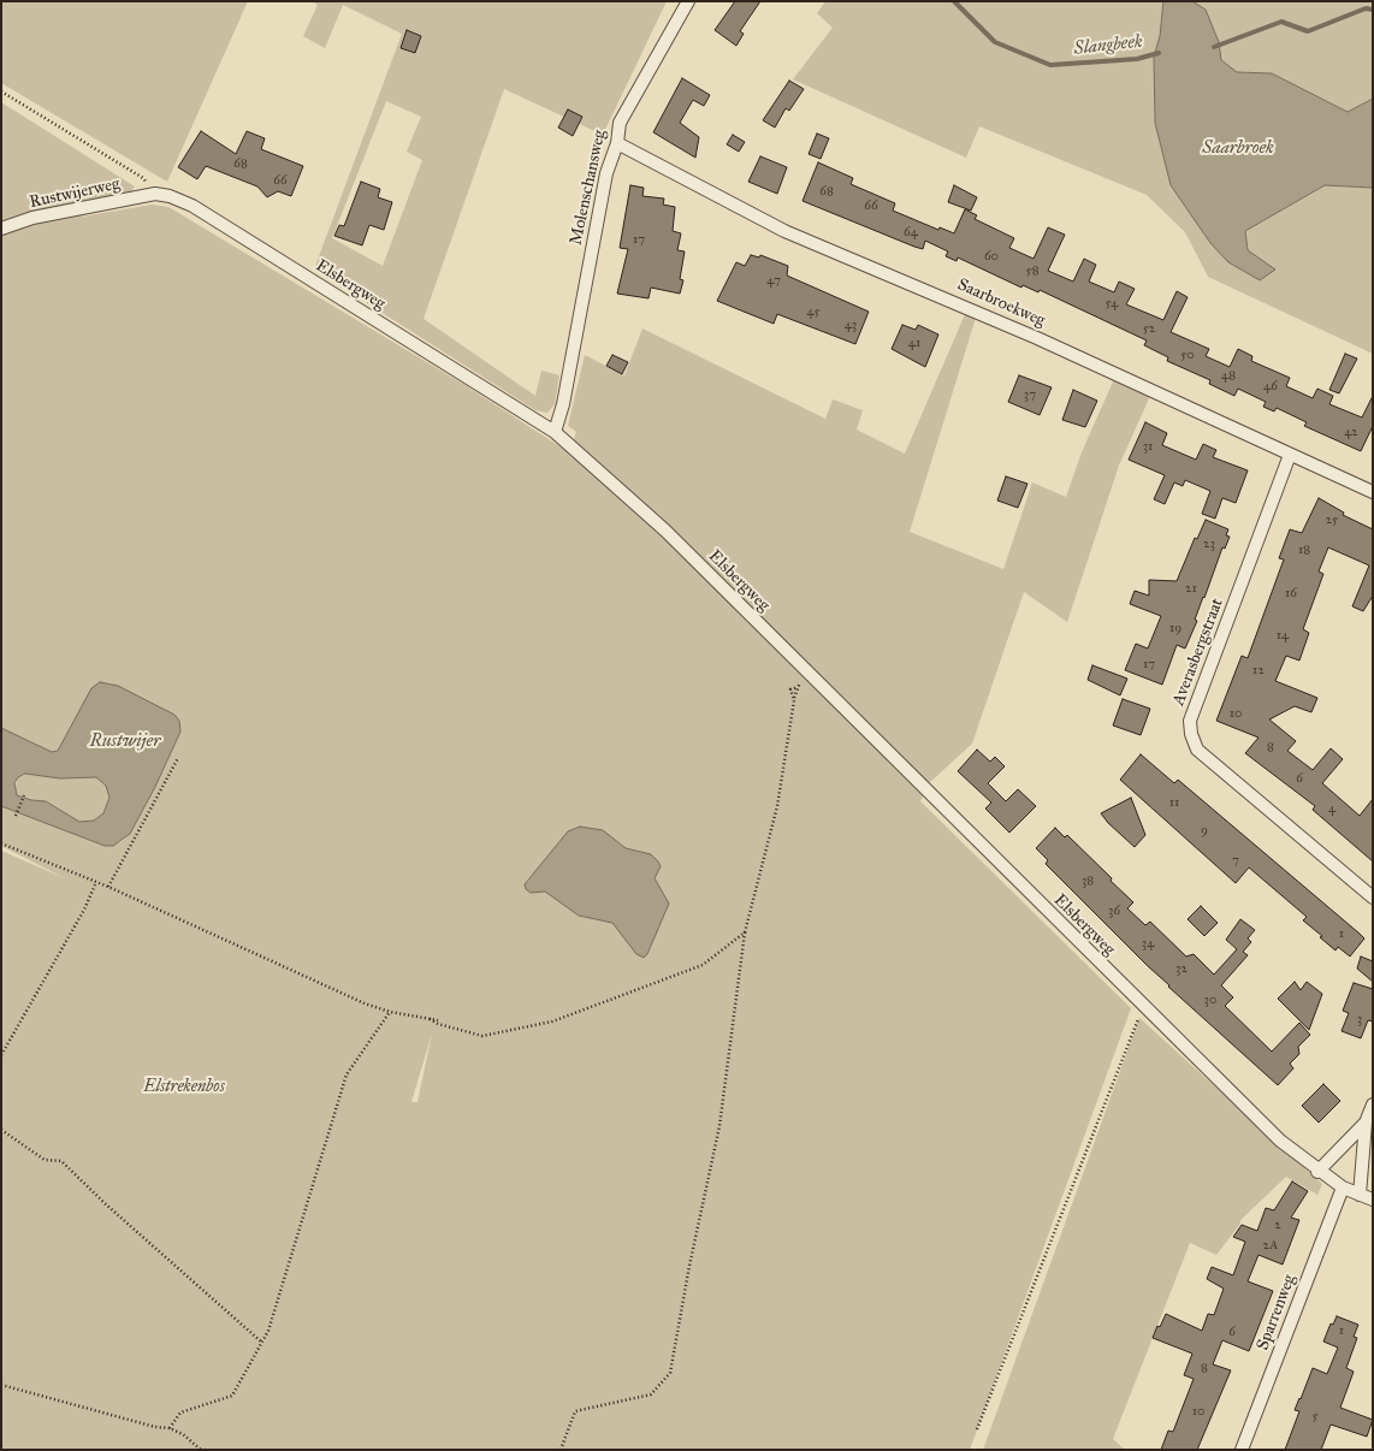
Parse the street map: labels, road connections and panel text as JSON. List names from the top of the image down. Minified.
{"streets":{"street":["Molenschansweg","Rustwijerweg","Elsbergweg","Saarbroekweg","Averasbergstraat","Sparrenweg"]},"crossings":[["Molenschansweg","Elsbergweg"],["Molenschansweg","Saarbroekweg"],["Rustwijerweg","Elsbergweg"],["Elsbergweg","Sparrenweg"],["Saarbroekweg","Averasbergstraat"]],"water":["Slangbeek","Saarbroek","Rustwijer"],"parks":["Elstrekenbos"],"house_numbers":["68","66","68","66","64","17","60","58","47","54","45","43","52","41","50","48","46","37","42","31","25","23","18","21","16","19","14","17","12","10","8","6","11","4","9","7","38","36","1","34","32","30","3","2","2A","1","6","8","10","5"]}
